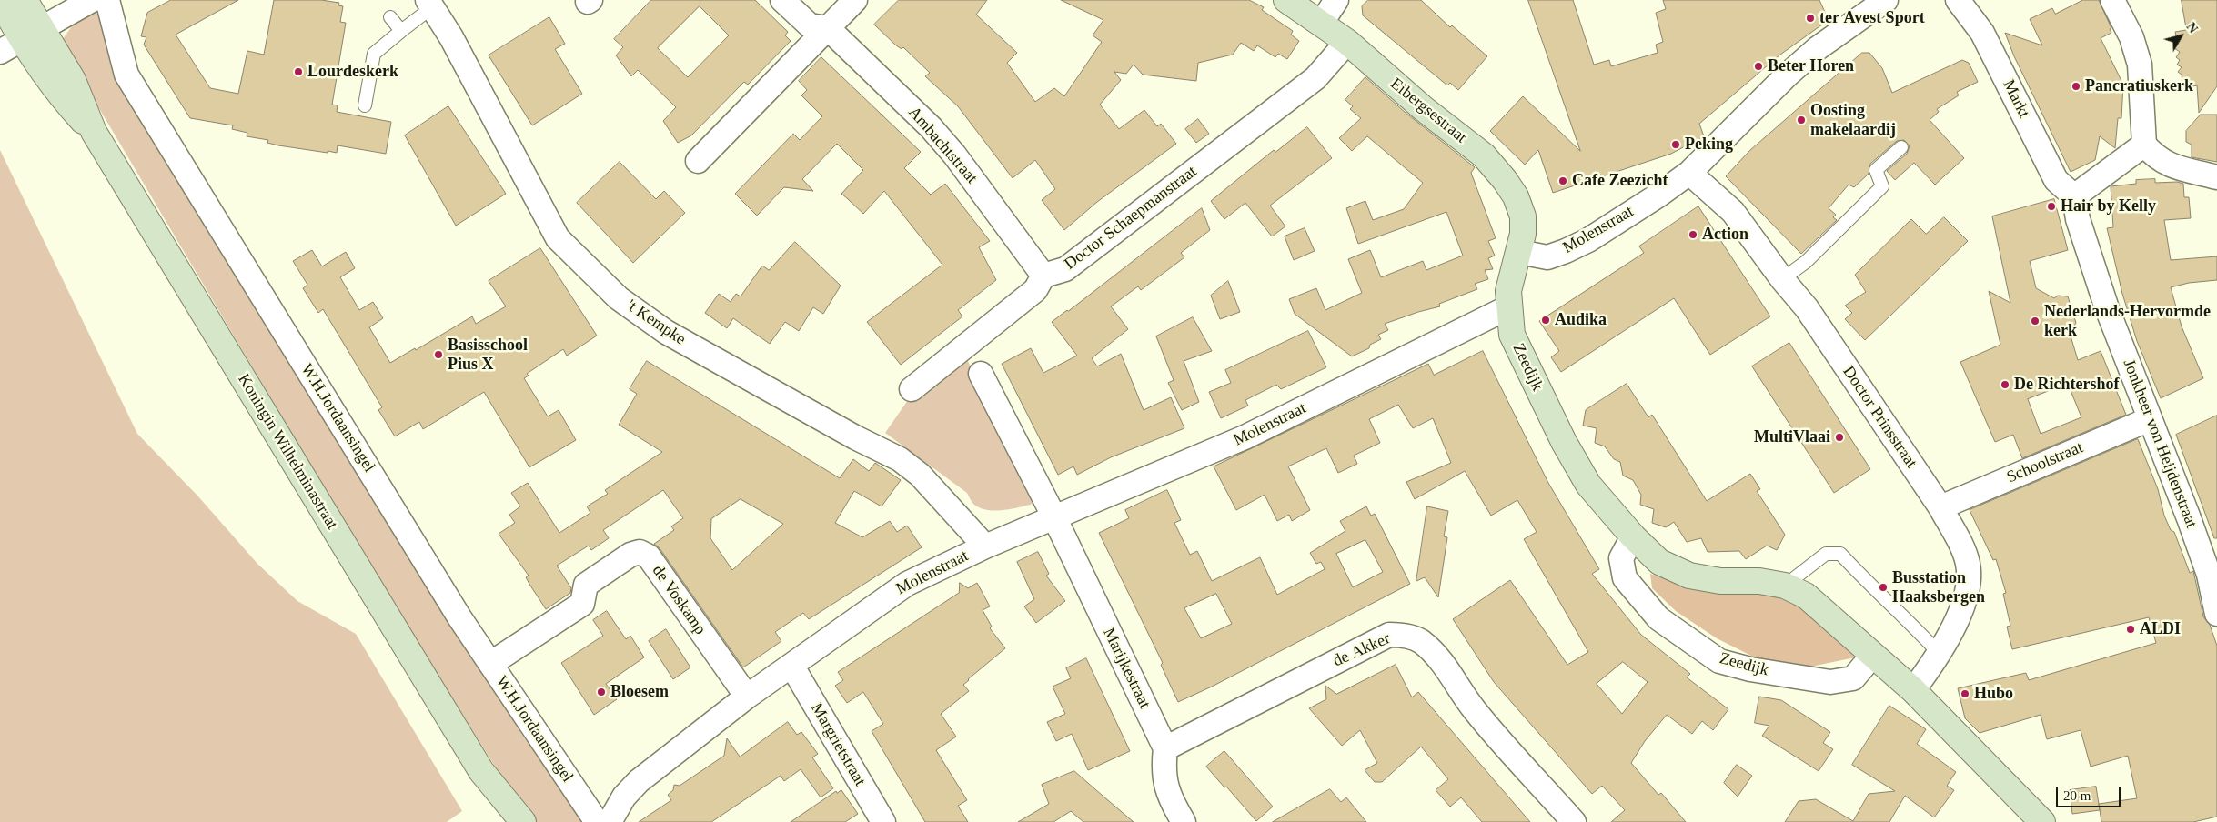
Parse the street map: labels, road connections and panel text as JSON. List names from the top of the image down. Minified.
{"streets":{"main road":["Eibergsestraat","Zeedijk","Koningin Wilhelminastraat"],"street":["Markt","Ambachtstraat","Doctor Schaepmanstraat","Molenstraat","'t Kempke","Doctor Prinsstraat","W.H.Jordaansingel","Jonkheer von Heijdenstraat","Schoolstraat","de Voskamp","de Akker","Marijkestraat","Margrietstraat"]},"crossings":[["Markt","Jonkheer von Heijdenstraat"],["Eibergsestraat","Doctor Schaepmanstraat"],["Eibergsestraat","Molenstraat"],["Ambachtstraat","Doctor Schaepmanstraat"],["Molenstraat","'t Kempke"],["Molenstraat","Zeedijk"],["Molenstraat","Doctor Prinsstraat"],["Molenstraat","de Voskamp"],["Molenstraat","Marijkestraat"],["Molenstraat","Margrietstraat"],["Zeedijk","Doctor Prinsstraat"],["Doctor Prinsstraat","Schoolstraat"],["W.H.Jordaansingel","de Voskamp"],["Jonkheer von Heijdenstraat","Schoolstraat"],["de Akker","Marijkestraat"]],"places":["ter Avest Sport","Beter Horen","Lourdeskerk","Pancratiuskerk","Oosting makelaardij","Peking","Cafe Zeezicht","Hair by Kelly","Action","Audika","Nederlands-Hervormde kerk","Basisschool Pius X","De Richtershof","MultiVlaai","Busstation Haaksbergen","ALDI","Bloesem","Hubo"],"scale_bar":"20 m","north":"top right"}
